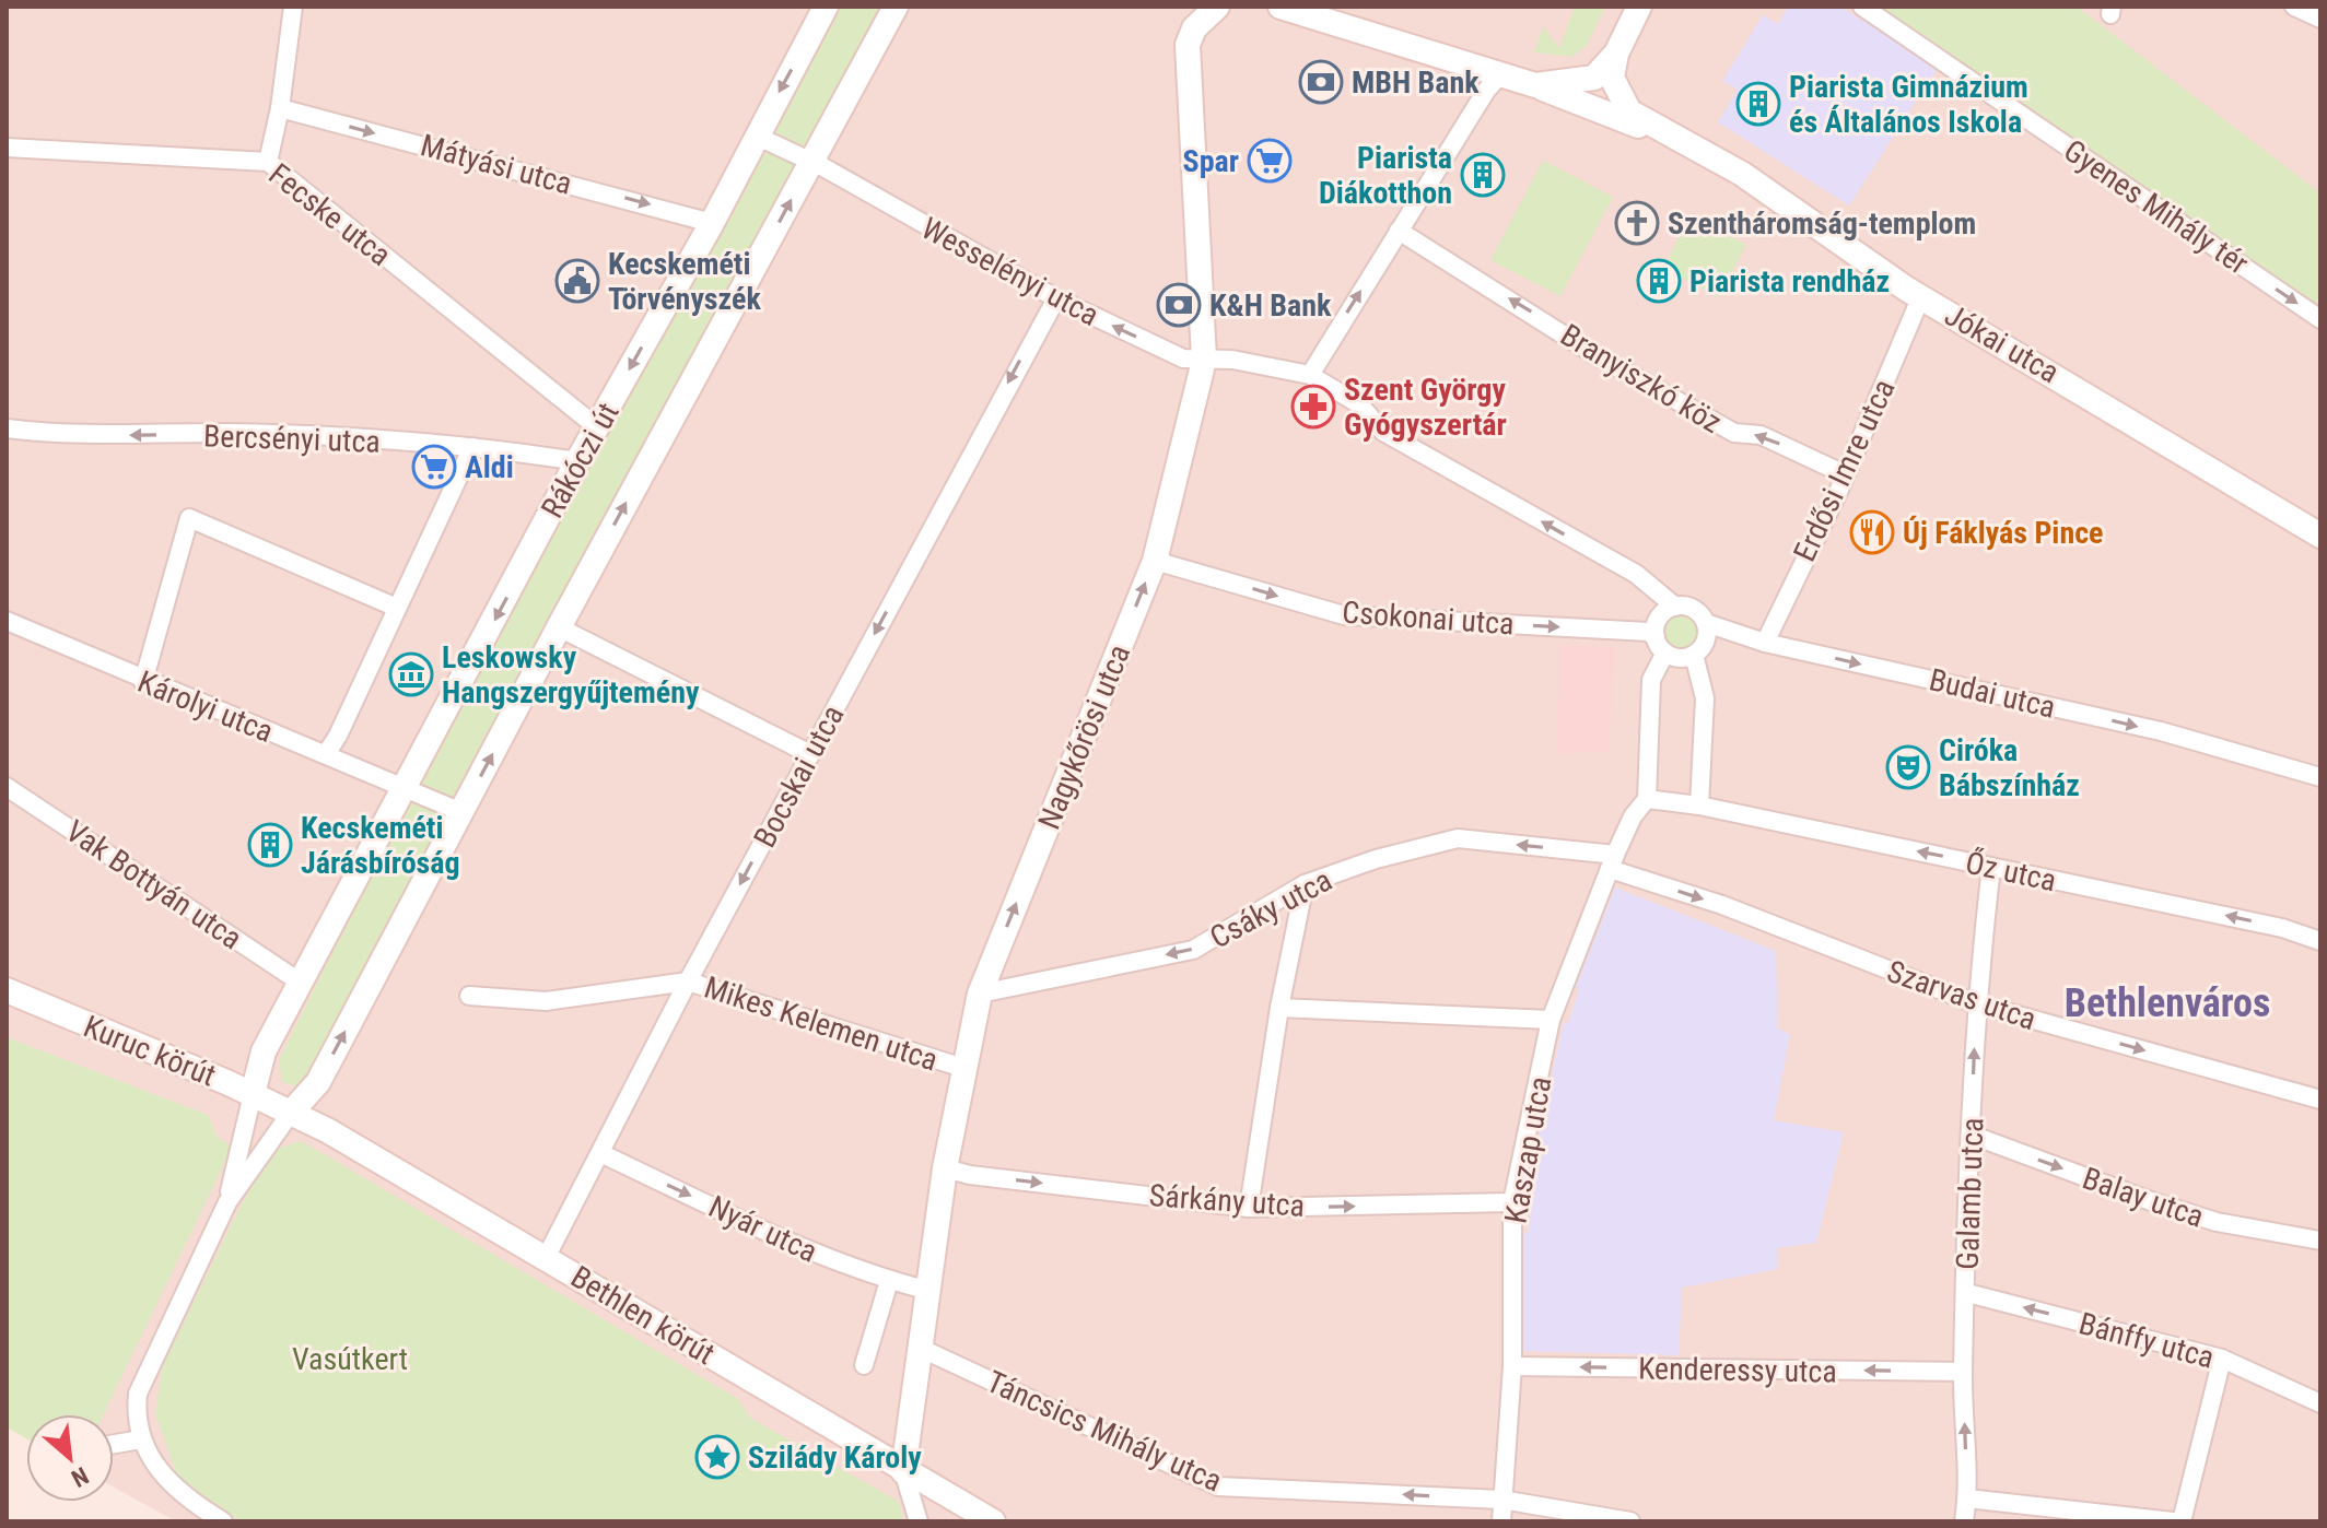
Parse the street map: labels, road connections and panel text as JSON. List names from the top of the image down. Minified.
{"streets":{"street":["Mátyási utca","Gyenes Mihály tér","Fecske utca","Wesselényi utca","Jókai utca","Branyiszkó köz","Bercsényi utca","Rákóczi út","Erdősi Imre utca","Csokonai utca","Budai utca","Károlyi utca","Nagykőrösi utca","Bocskai utca","Őz utca","Vak Bottyán utca","Csáky utca","Szarvas utca","Mikes Kelemen utca","Kuruc körút","Kaszap utca","Galamb utca","Balay utca","Sárkány utca","Nyár utca","Bethlen körút","Bánffy utca","Kenderessy utca","Táncsics Mihály utca"]},"crossings":[["Mátyási utca","Rákóczi út"],["Fecske utca","Rákóczi út"],["Wesselényi utca","Rákóczi út"],["Wesselényi utca","Nagykőrösi utca"],["Wesselényi utca","Bocskai utca"],["Jókai utca","Erdősi Imre utca"],["Branyiszkó köz","Erdősi Imre utca"],["Bercsényi utca","Rákóczi út"],["Rákóczi út","Károlyi utca"],["Rákóczi út","Vak Bottyán utca"],["Rákóczi út","Kuruc körút"],["Rákóczi út","Bethlen körút"],["Erdősi Imre utca","Budai utca"],["Csokonai utca","Budai utca"],["Csokonai utca","Nagykőrösi utca"],["Csokonai utca","Kaszap utca"],["Budai utca","Kaszap utca"],["Nagykőrösi utca","Csáky utca"],["Nagykőrösi utca","Mikes Kelemen utca"],["Nagykőrösi utca","Sárkány utca"],["Nagykőrösi utca","Nyár utca"],["Nagykőrösi utca","Bethlen körút"],["Nagykőrösi utca","Táncsics Mihály utca"],["Bocskai utca","Mikes Kelemen utca"],["Bocskai utca","Nyár utca"],["Bocskai utca","Bethlen körút"],["Őz utca","Galamb utca"],["Csáky utca","Szarvas utca"],["Csáky utca","Kaszap utca"],["Szarvas utca","Kaszap utca"],["Szarvas utca","Galamb utca"],["Kuruc körút","Bethlen körút"],["Kaszap utca","Sárkány utca"],["Kaszap utca","Kenderessy utca"],["Kaszap utca","Táncsics Mihály utca"],["Galamb utca","Balay utca"],["Galamb utca","Bánffy utca"],["Galamb utca","Kenderessy utca"]],"one_way":["Mátyási utca","Gyenes Mihály tér","Wesselényi utca","Branyiszkó köz","Bercsényi utca","Budai utca","Bocskai utca","Őz utca","Csáky utca","Szarvas utca","Galamb utca","Balay utca","Sárkány utca","Nyár utca","Bánffy utca","Kenderessy utca","Táncsics Mihály utca"],"districts":["Bethlenváros"],"parks":["Vasútkert"],"places":{"bank":["MBH Bank","K&H Bank"],"building":["Piarista Gimnázium és Általános Iskola","Piarista Diákotthon","Piarista rendház","Kecskeméti Járásbíróság"],"supermarket":["Spar","Aldi"],"church":["Szentháromság-templom"],"public building":["Kecskeméti Törvényszék"],"pharmacy":["Szent György Gyógyszertár"],"restaurant":["Új Fáklyás Pince"],"museum":["Leskowsky Hangszergyűjtemény"],"theatre":["Ciróka Bábszínház"],"place":["Szilády Károly"]},"north":"bottom right"}
